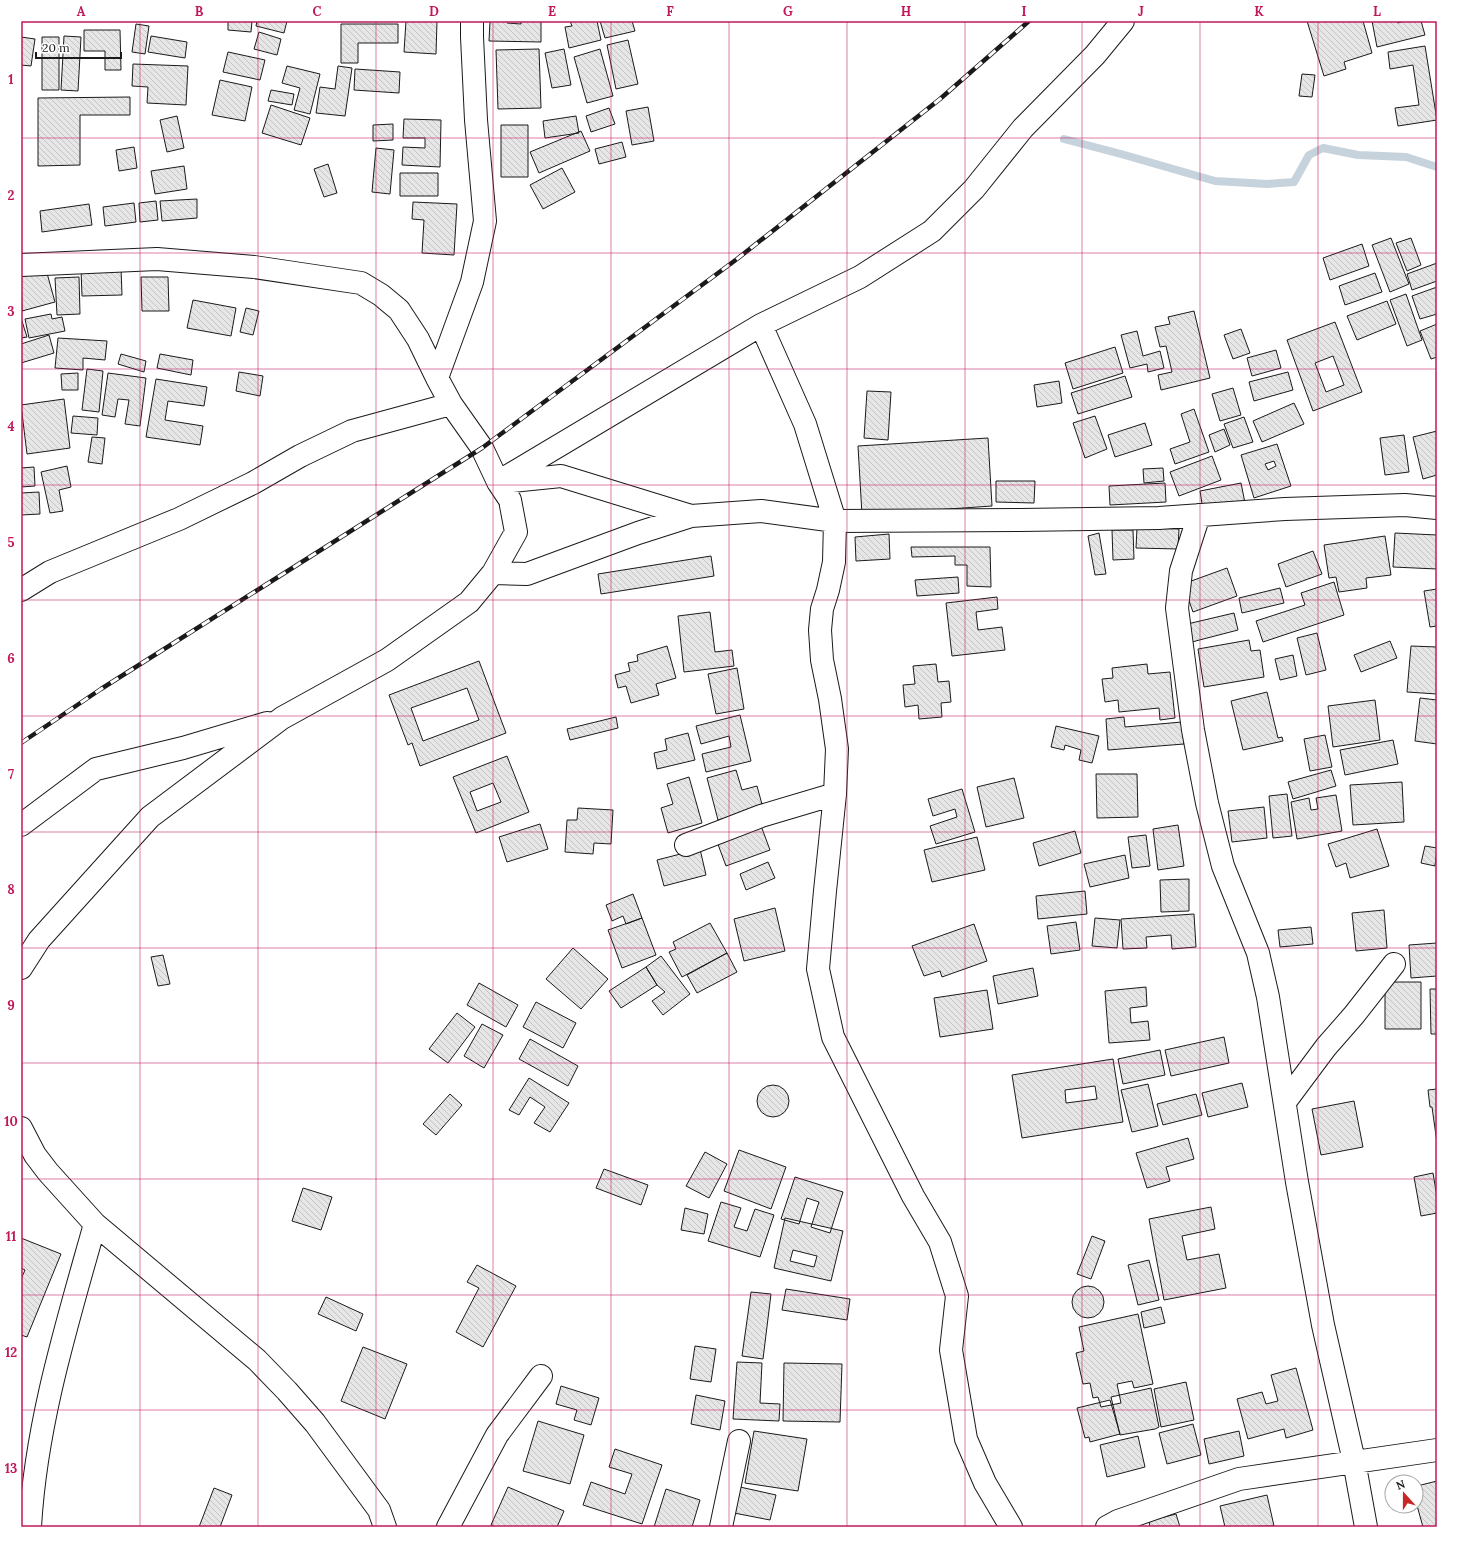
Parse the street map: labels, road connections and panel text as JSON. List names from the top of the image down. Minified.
{"scale_bar":"20 m","north":"top","grid":{"columns":["A","B","C","D","E","F","G","H","I","J","K","L"],"rows":["1","2","3","4","5","6","7","8","9","10","11","12","13"]}}
